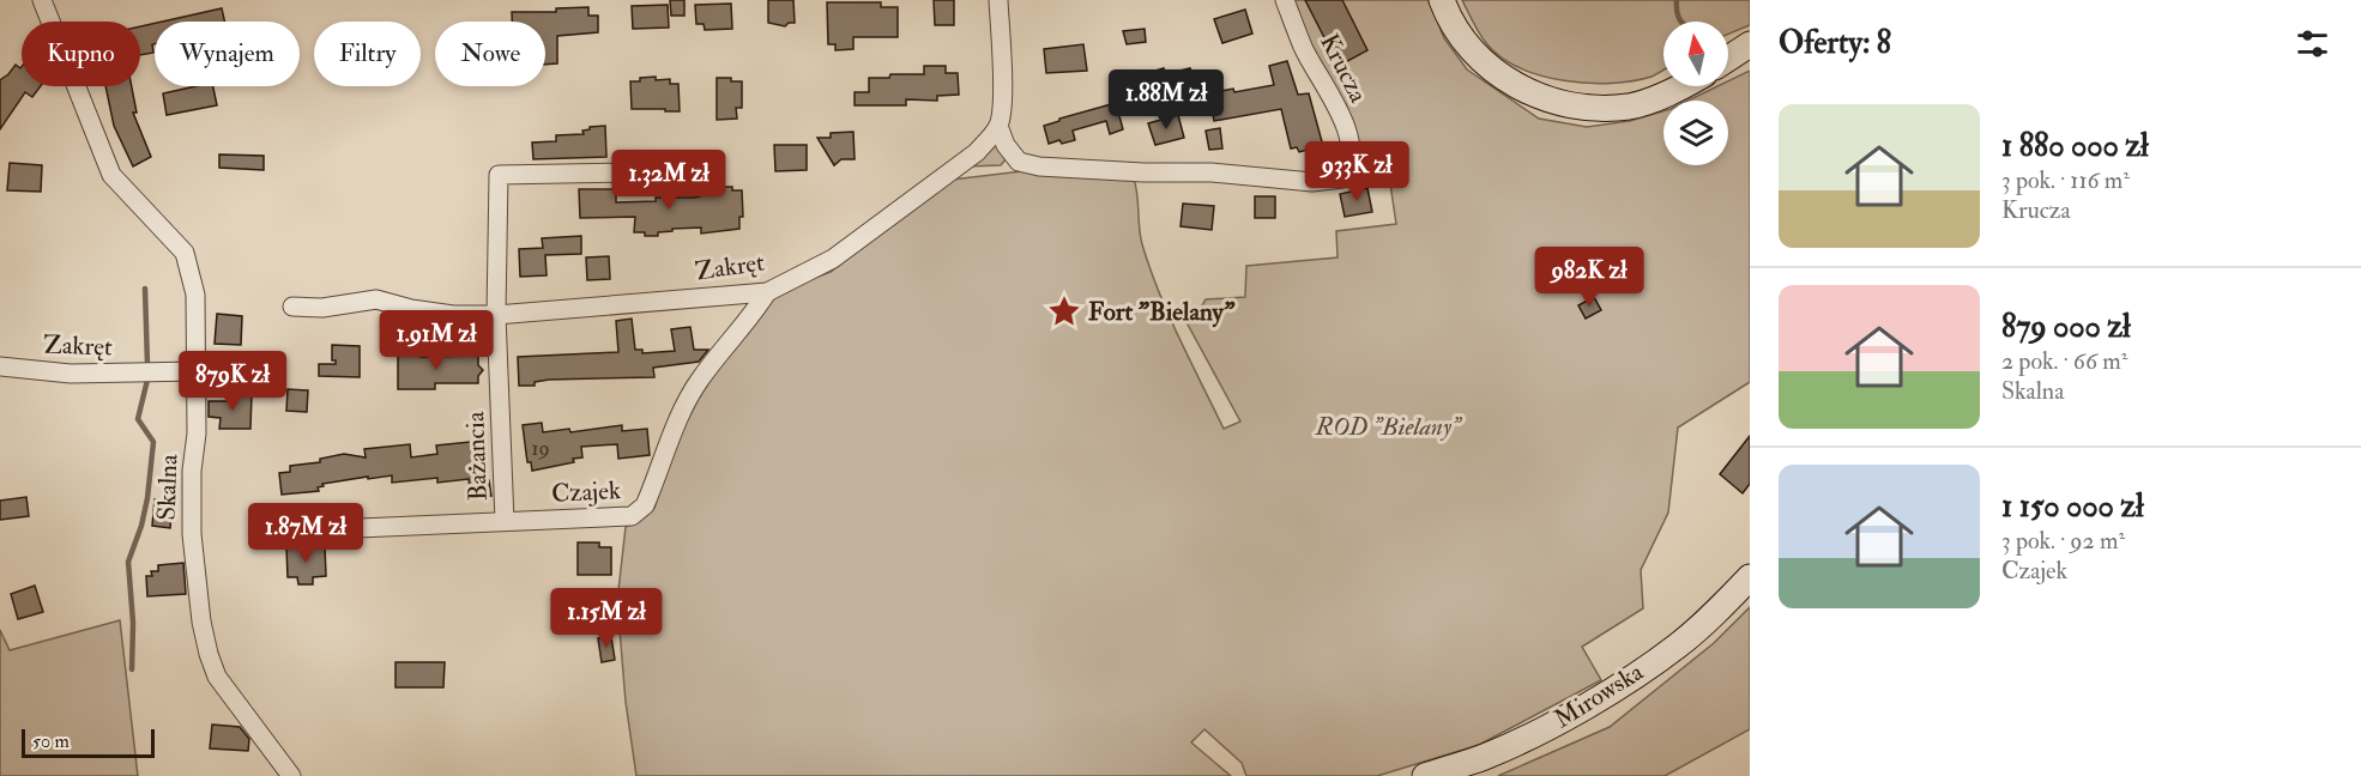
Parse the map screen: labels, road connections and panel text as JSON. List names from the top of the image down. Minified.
{"streets":{"main road":["Mirowska"],"street":["Krucza","Zakręt","Bażancia","Skalna","Czajek"]},"crossings":[["Krucza","Zakręt"],["Zakręt","Bażancia"],["Zakręt","Skalna"],["Zakręt","Czajek"],["Bażancia","Czajek"]],"parks":["ROD \"Bielany\""],"places":{"place":["Fort \"Bielany\""]},"house_numbers":["19"],"scale_bar":"50 m","north":"top","page":{"heading":"Oferty: 8","chip":["Kupno","Wynajem","Filtry","Nowe"],"price":["1.88M zł","933K zł","1.32M zł","982K zł","1.91M zł","879K zł","1.87M zł","1.15M zł"],"list":[{"name":"1 880 000 zł","note":"3 pok. · 116 m² · Krucza"},{"name":"879 000 zł","note":"2 pok. · 66 m² · Skalna"},{"name":"1 150 000 zł","note":"3 pok. · 92 m² · Czajek"}],"scale":"50 m"}}
